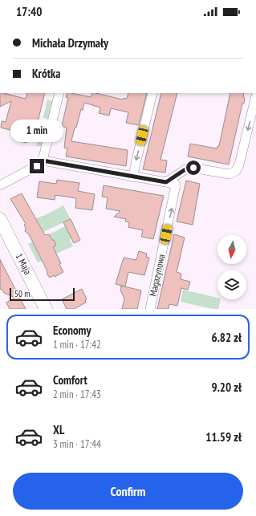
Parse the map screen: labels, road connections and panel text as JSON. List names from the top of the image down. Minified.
{"streets":{"street":["1 Maja","Magazynowa"]},"one_way":["Magazynowa"],"scale_bar":"50 m","north":"bottom","page":{"status":"17:40","banner":["Michała Drzymały","Krótka"],"bubble":"1 min","scale":"50 m","list":[{"name":"Economy","note":"1 min · 17:42","value":"6.82 zł"},{"name":"Comfort","note":"2 min · 17:43","value":"9.20 zł"},{"name":"XL","note":"3 min · 17:44","value":"11.59 zł"}],"buttons":"Confirm"}}
